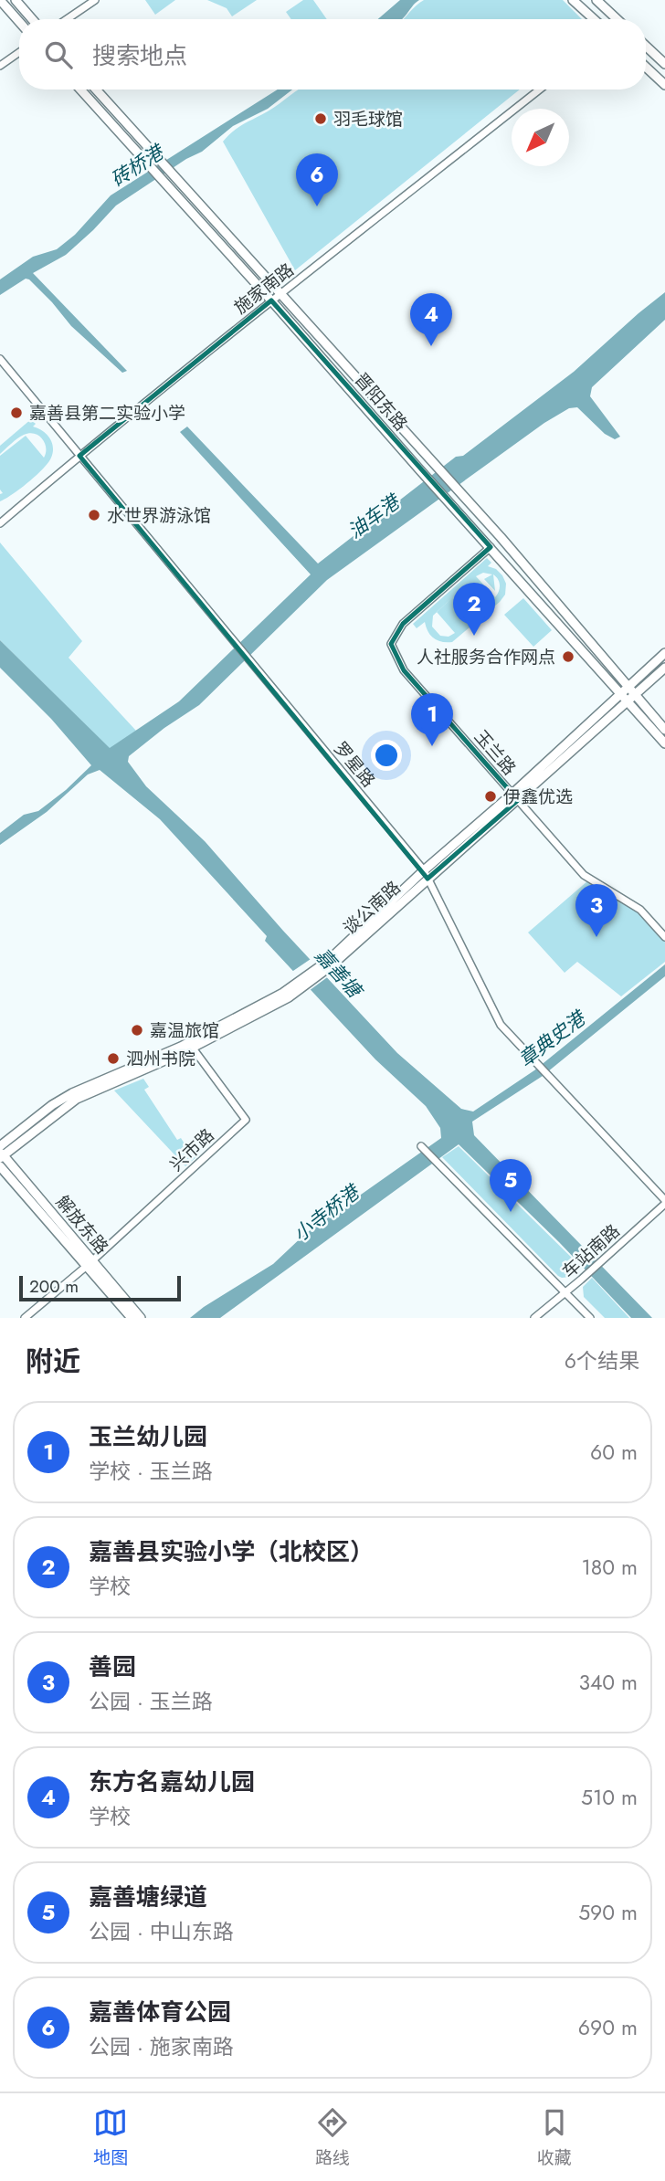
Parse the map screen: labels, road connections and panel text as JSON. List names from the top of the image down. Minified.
{"streets":{"main road":["晋阳东路","谈公南路","解放东路"],"street":["施家南路","玉兰路","罗星路","兴市路","车站南路"]},"crossings":[["施家南路","晋阳东路"],["施家南路","罗星路"],["晋阳东路","玉兰路"],["晋阳东路","谈公南路"],["玉兰路","谈公南路"],["罗星路","谈公南路"],["罗星路","车站南路"],["谈公南路","兴市路"],["谈公南路","解放东路"],["兴市路","解放东路"]],"water":["砖桥港","油车港","嘉善塘","章典史港","小寺桥港"],"places":["羽毛球馆","嘉善县第二实验小学","水世界游泳馆","人社服务合作网点","伊鑫优选","嘉温旅馆","泗州书院"],"scale_bar":"200 m","north":"bottom left","page":{"search":"搜索地点","pins":["6","4","2","1","3","5"],"scale":"200 m","heading":["附近","6个结果"],"list":[{"mark":"1","name":"玉兰幼儿园","note":"学校 · 玉兰路","value":"60 m"},{"mark":"2","name":"嘉善县实验小学（北校区）","note":"学校","value":"180 m"},{"mark":"3","name":"善园","note":"公园 · 玉兰路","value":"340 m"},{"mark":"4","name":"东方名嘉幼儿园","note":"学校","value":"510 m"},{"mark":"5","name":"嘉善塘绿道","note":"公园 · 中山东路","value":"590 m"},{"mark":"6","name":"嘉善体育公园","note":"公园 · 施家南路","value":"690 m"}],"nav":["地图","路线","收藏"]}}
